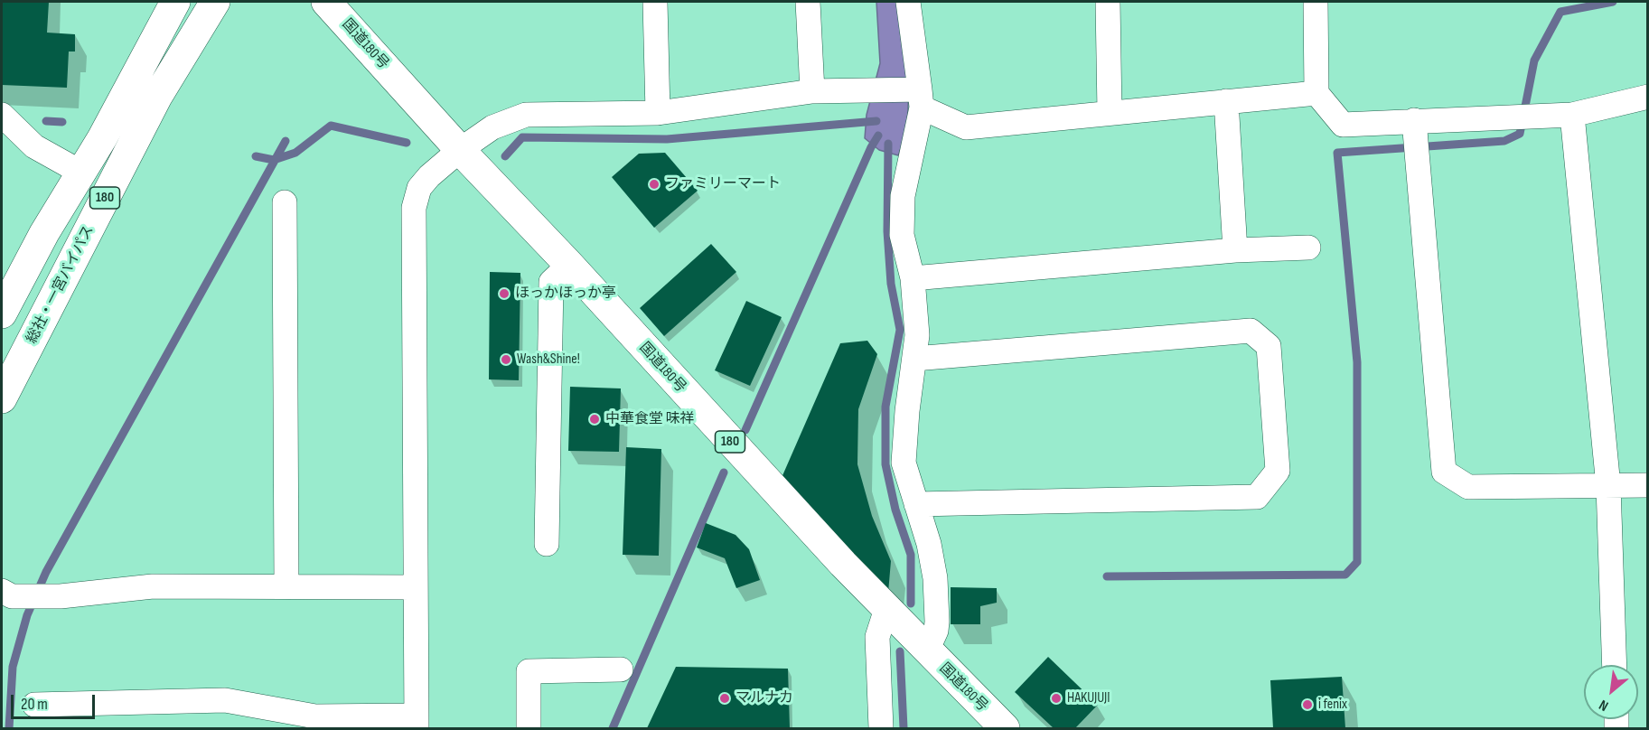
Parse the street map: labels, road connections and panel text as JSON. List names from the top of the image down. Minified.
{"streets":{"highway":["国道180号","180","総社・一宮バイパス"]},"places":["ファミリーマート","ほっかほっか亭","Wash&Shine!","中華食堂 味祥","マルナカ","HAKUJUJI","i fenix"],"scale_bar":"20 m","north":"bottom left"}
